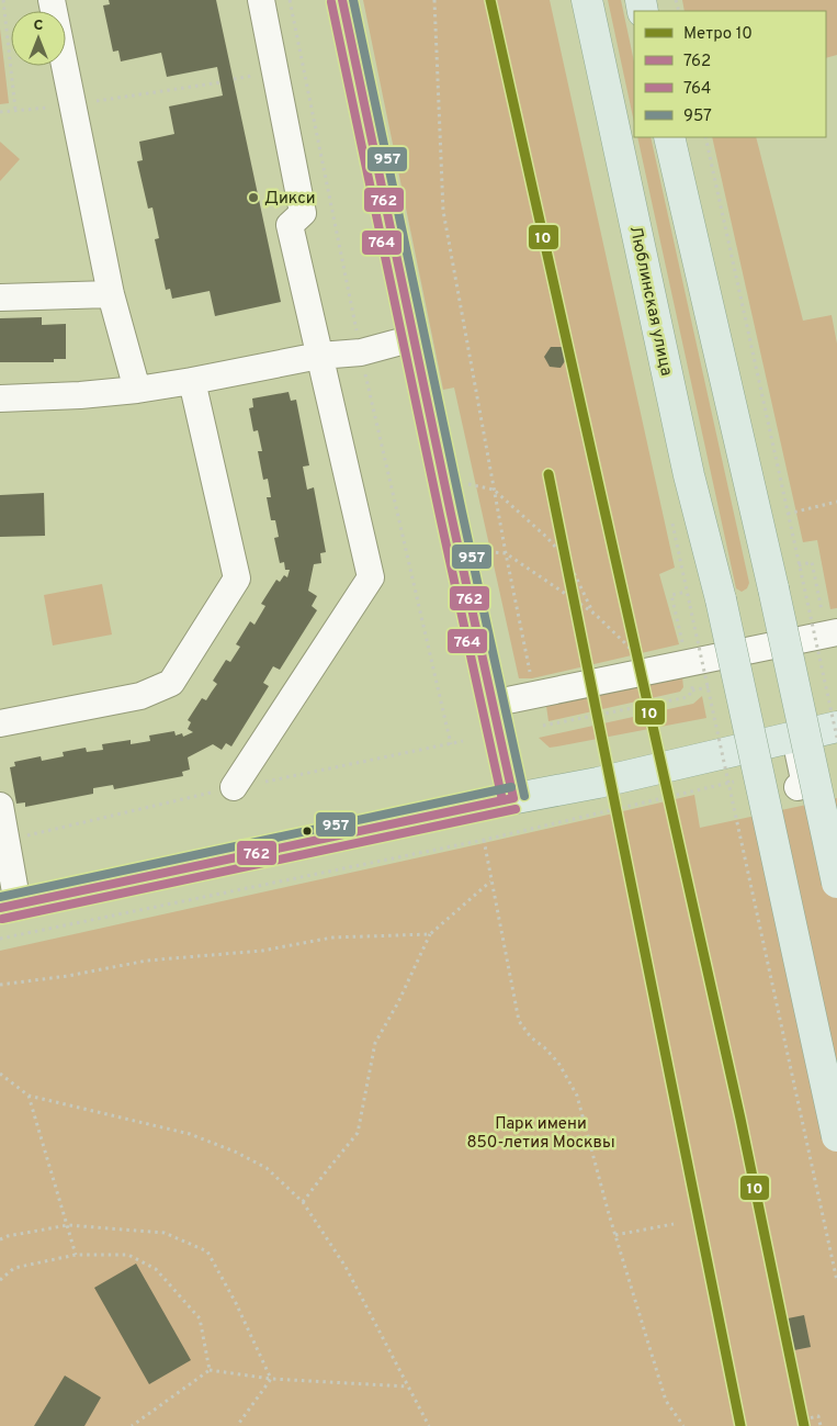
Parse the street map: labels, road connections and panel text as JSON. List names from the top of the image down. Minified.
{"streets":{"main road":["Люблинская улица"]},"parks":["Парк имени 850-летия Москвы"],"places":["Дикси"],"lines":["metro line 10","transit line 762","transit line 957","transit line 764"],"legend":["Метро 10","762","764","957"],"north":"top"}
